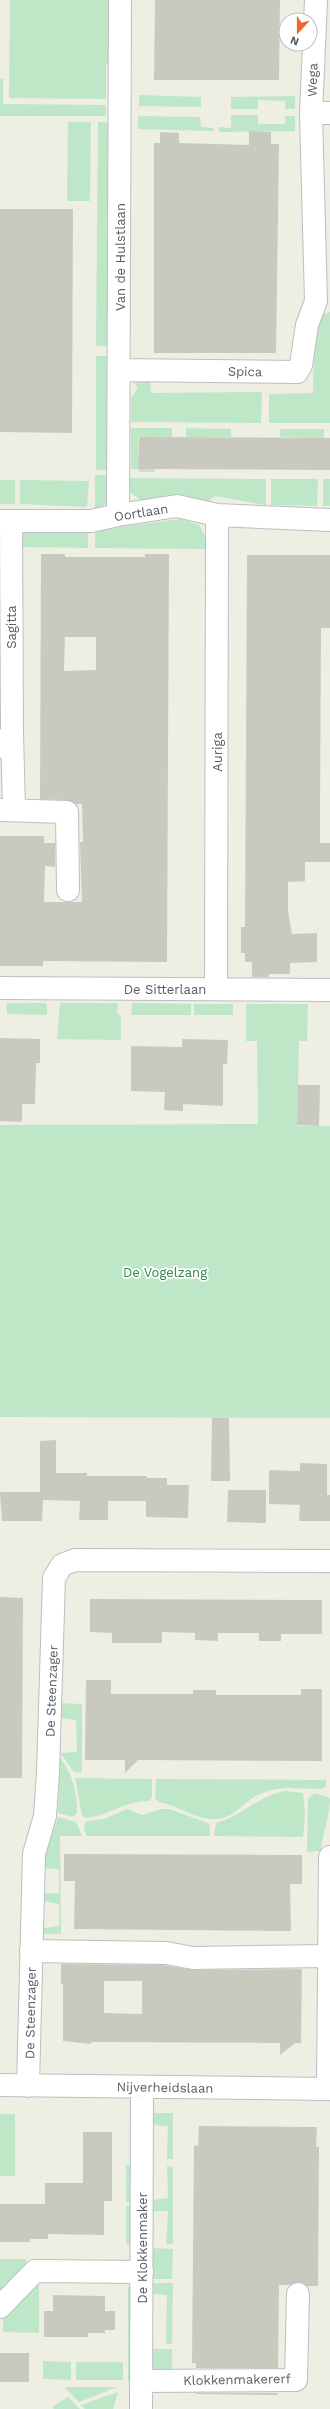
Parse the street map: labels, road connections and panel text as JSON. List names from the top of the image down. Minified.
{"streets":{"street":["Wega","Van de Hulstlaan","Spica","Oortlaan","Sagitta","Auriga","De Sitterlaan","De Steenzager","Nijverheidslaan","De Klokkenmaker","Klokkenmakererf"]},"crossings":[["Wega","Spica"],["Van de Hulstlaan","Spica"],["Van de Hulstlaan","Oortlaan"],["Oortlaan","Sagitta"],["Oortlaan","Auriga"],["Auriga","De Sitterlaan"],["De Steenzager","Nijverheidslaan"],["Nijverheidslaan","De Klokkenmaker"],["De Klokkenmaker","Klokkenmakererf"]],"parks":["De Vogelzang"],"north":"bottom"}
